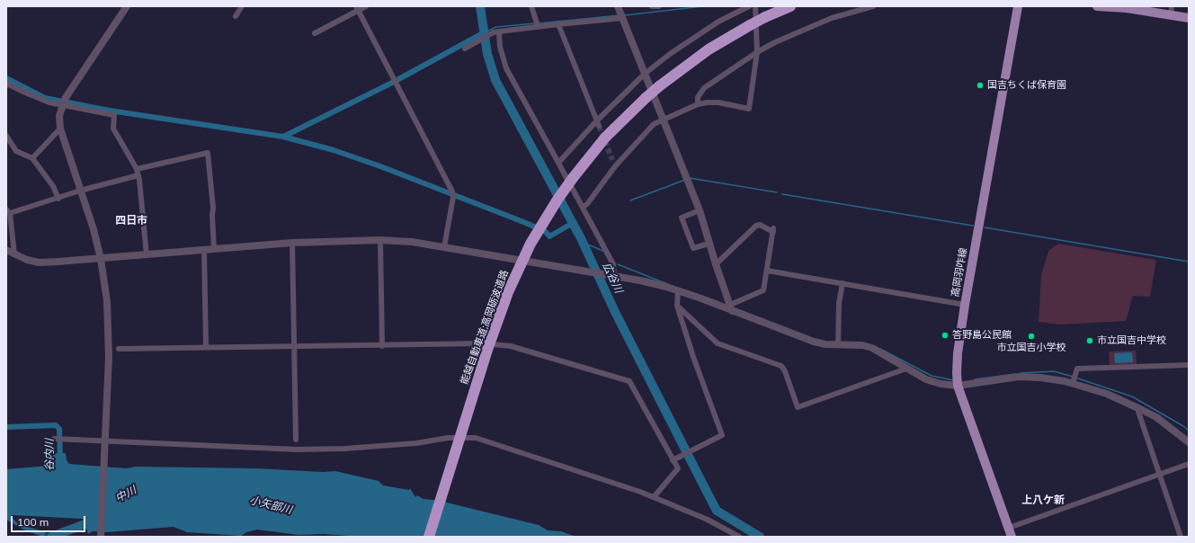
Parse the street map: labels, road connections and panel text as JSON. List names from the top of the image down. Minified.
{"streets":{"highway":["能越自動車道;高岡砺波道路"],"main road":["高岡羽咋線"]},"districts":["四日市","上八ケ新"],"water":["広谷川","谷内川","中川","小矢部川"],"places":["国吉ちくば保育園","答野島公民館","市立国吉小学校","市立国吉中学校"],"scale_bar":"100 m"}
